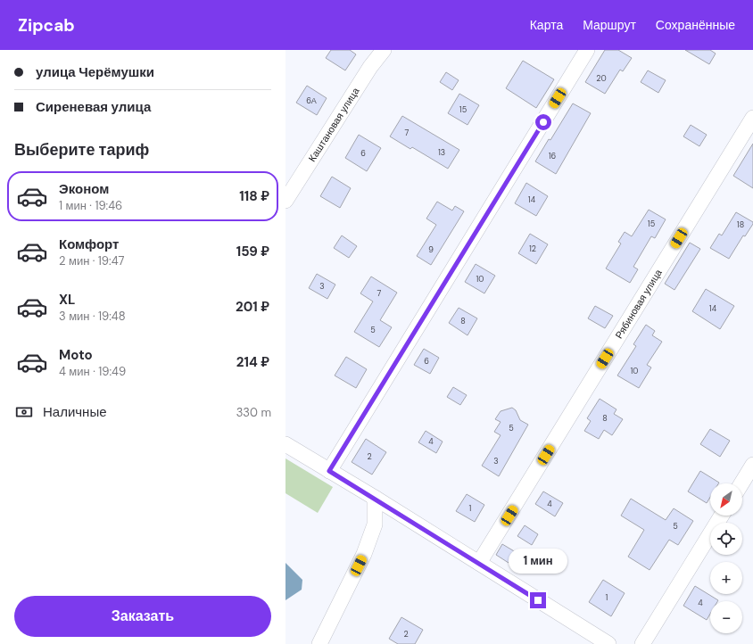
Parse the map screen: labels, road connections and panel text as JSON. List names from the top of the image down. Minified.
{"streets":{"street":["Каштановая улица","Рябиновая улица"]},"house_numbers":["20","6А","15","7","13","6","16","14","15","18","12","9","10","3","7","14","8","5","6","10","8","5","4","2","3","4","1","5","1","4","2"],"north":"bottom left","page":{"header":"Zipcab","nav":["Карта","Маршрут","Сохранённые"],"banner":["улица Черёмушки","Сиреневая улица"],"heading":"Выберите тариф","list":[{"name":"Эконом","note":"1 мин · 19:46","value":"118 ₽"},{"name":"Комфорт","note":"2 мин · 19:47","value":"159 ₽"},{"name":"XL","note":"3 мин · 19:48","value":"201 ₽"},{"name":"Moto","note":"4 мин · 19:49","value":"214 ₽"}],"pay":["Наличные","330 m"],"map_buttons":["+","−"],"bubble":"1 мин","buttons":"Заказать"}}
